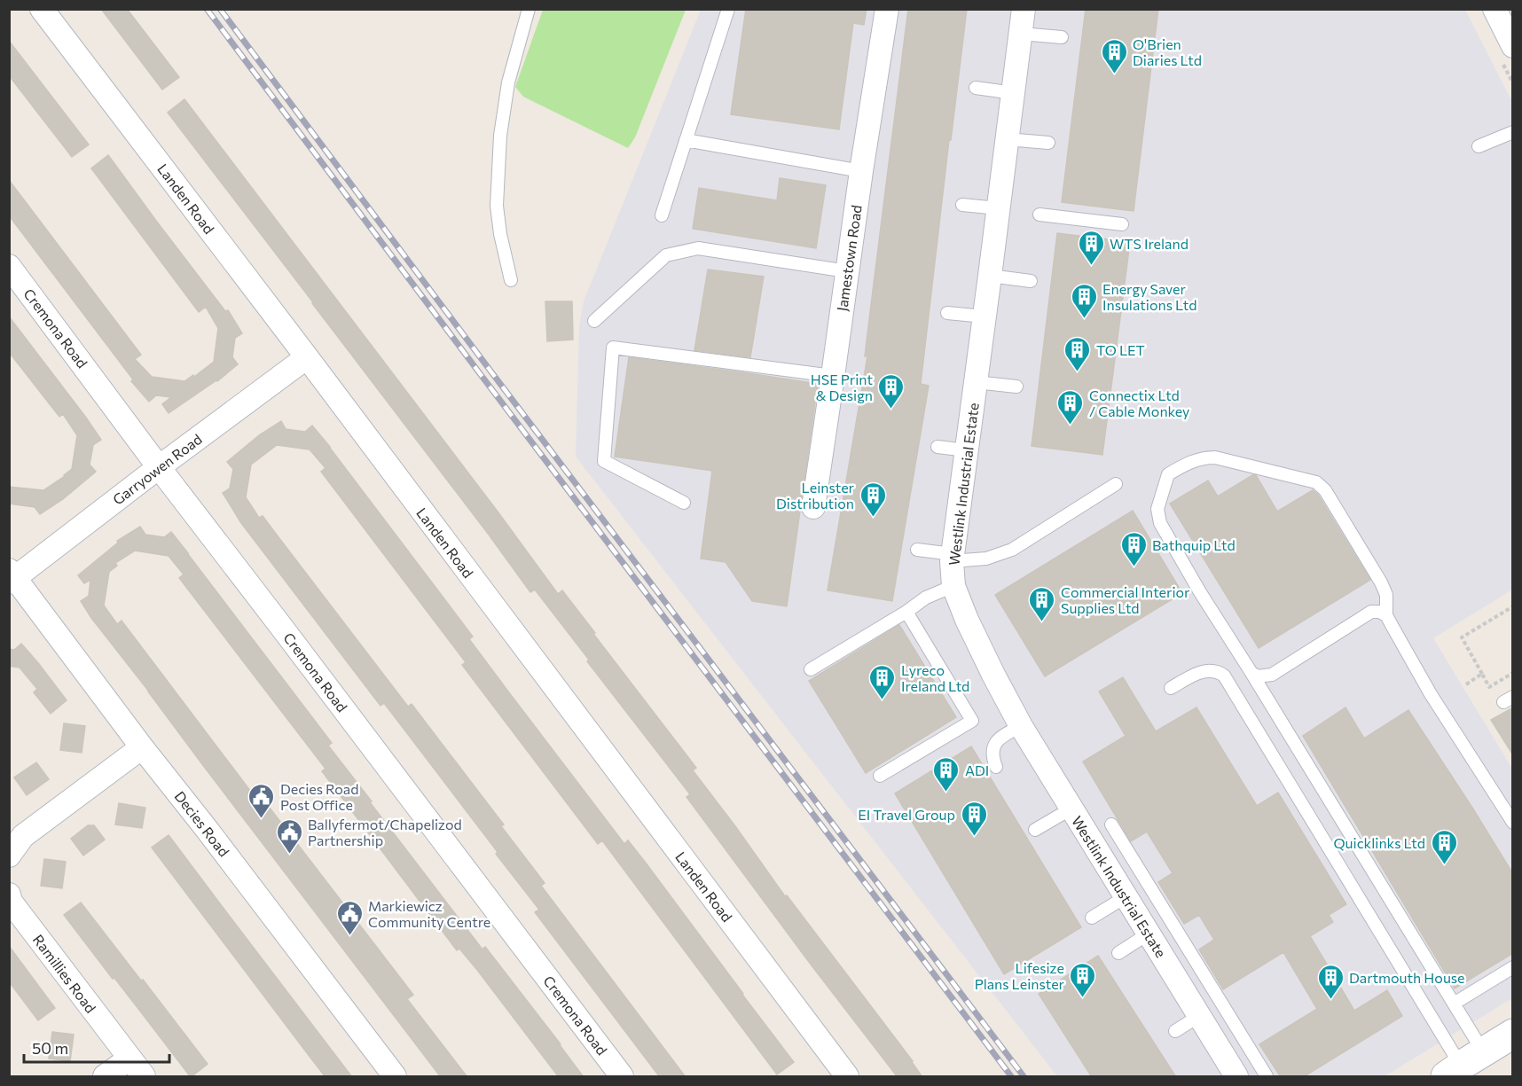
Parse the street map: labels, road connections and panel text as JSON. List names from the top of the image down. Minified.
{"streets":{"street":["Landen Road","Jamestown Road","Cremona Road","Garryowen Road","Westlink Industrial Estate","Decies Road","Ramillies Road"]},"crossings":[["Landen Road","Garryowen Road"],["Cremona Road","Garryowen Road"],["Garryowen Road","Decies Road"]],"places":{"building":["O'Brien Diaries Ltd","WTS Ireland","Energy Saver Insulations Ltd","TO LET","HSE Print & Design","Connectix Ltd / Cable Monkey","Leinster Distribution","Bathquip Ltd","Commercial Interior Supplies Ltd","Lyreco Ireland Ltd","ADI","EI Travel Group","Quicklinks Ltd","Lifesize Plans Leinster","Dartmouth House"],"public building":["Decies Road Post Office","Ballyfermot/Chapelizod Partnership","Markiewicz Community Centre"]},"scale_bar":"50 m"}
